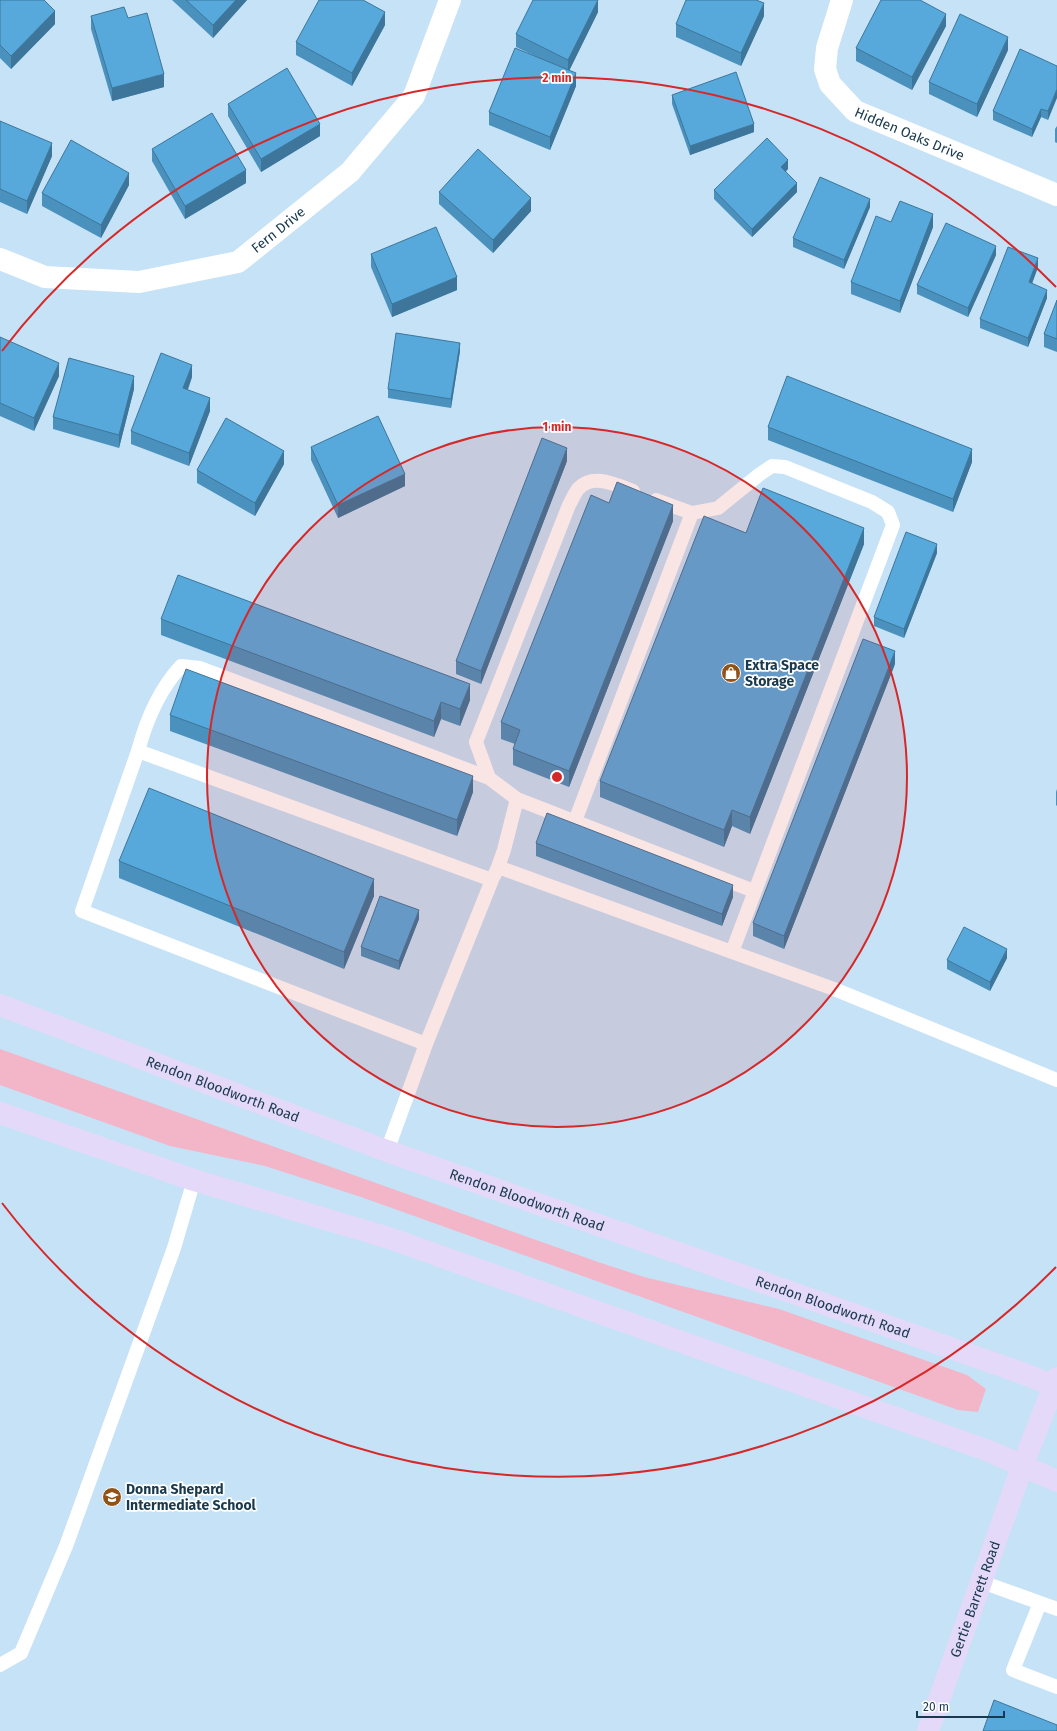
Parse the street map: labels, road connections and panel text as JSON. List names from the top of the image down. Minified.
{"streets":{"main road":["Rendon Bloodworth Road","Gertie Barrett Road"],"street":["Hidden Oaks Drive","Fern Drive"]},"crossings":[["Rendon Bloodworth Road","Gertie Barrett Road"]],"places":{"shop":["Extra Space Storage"],"school or university":["Donna Shepard Intermediate School"]},"scale_bar":"20 m","rings":["2 min","1 min"]}
